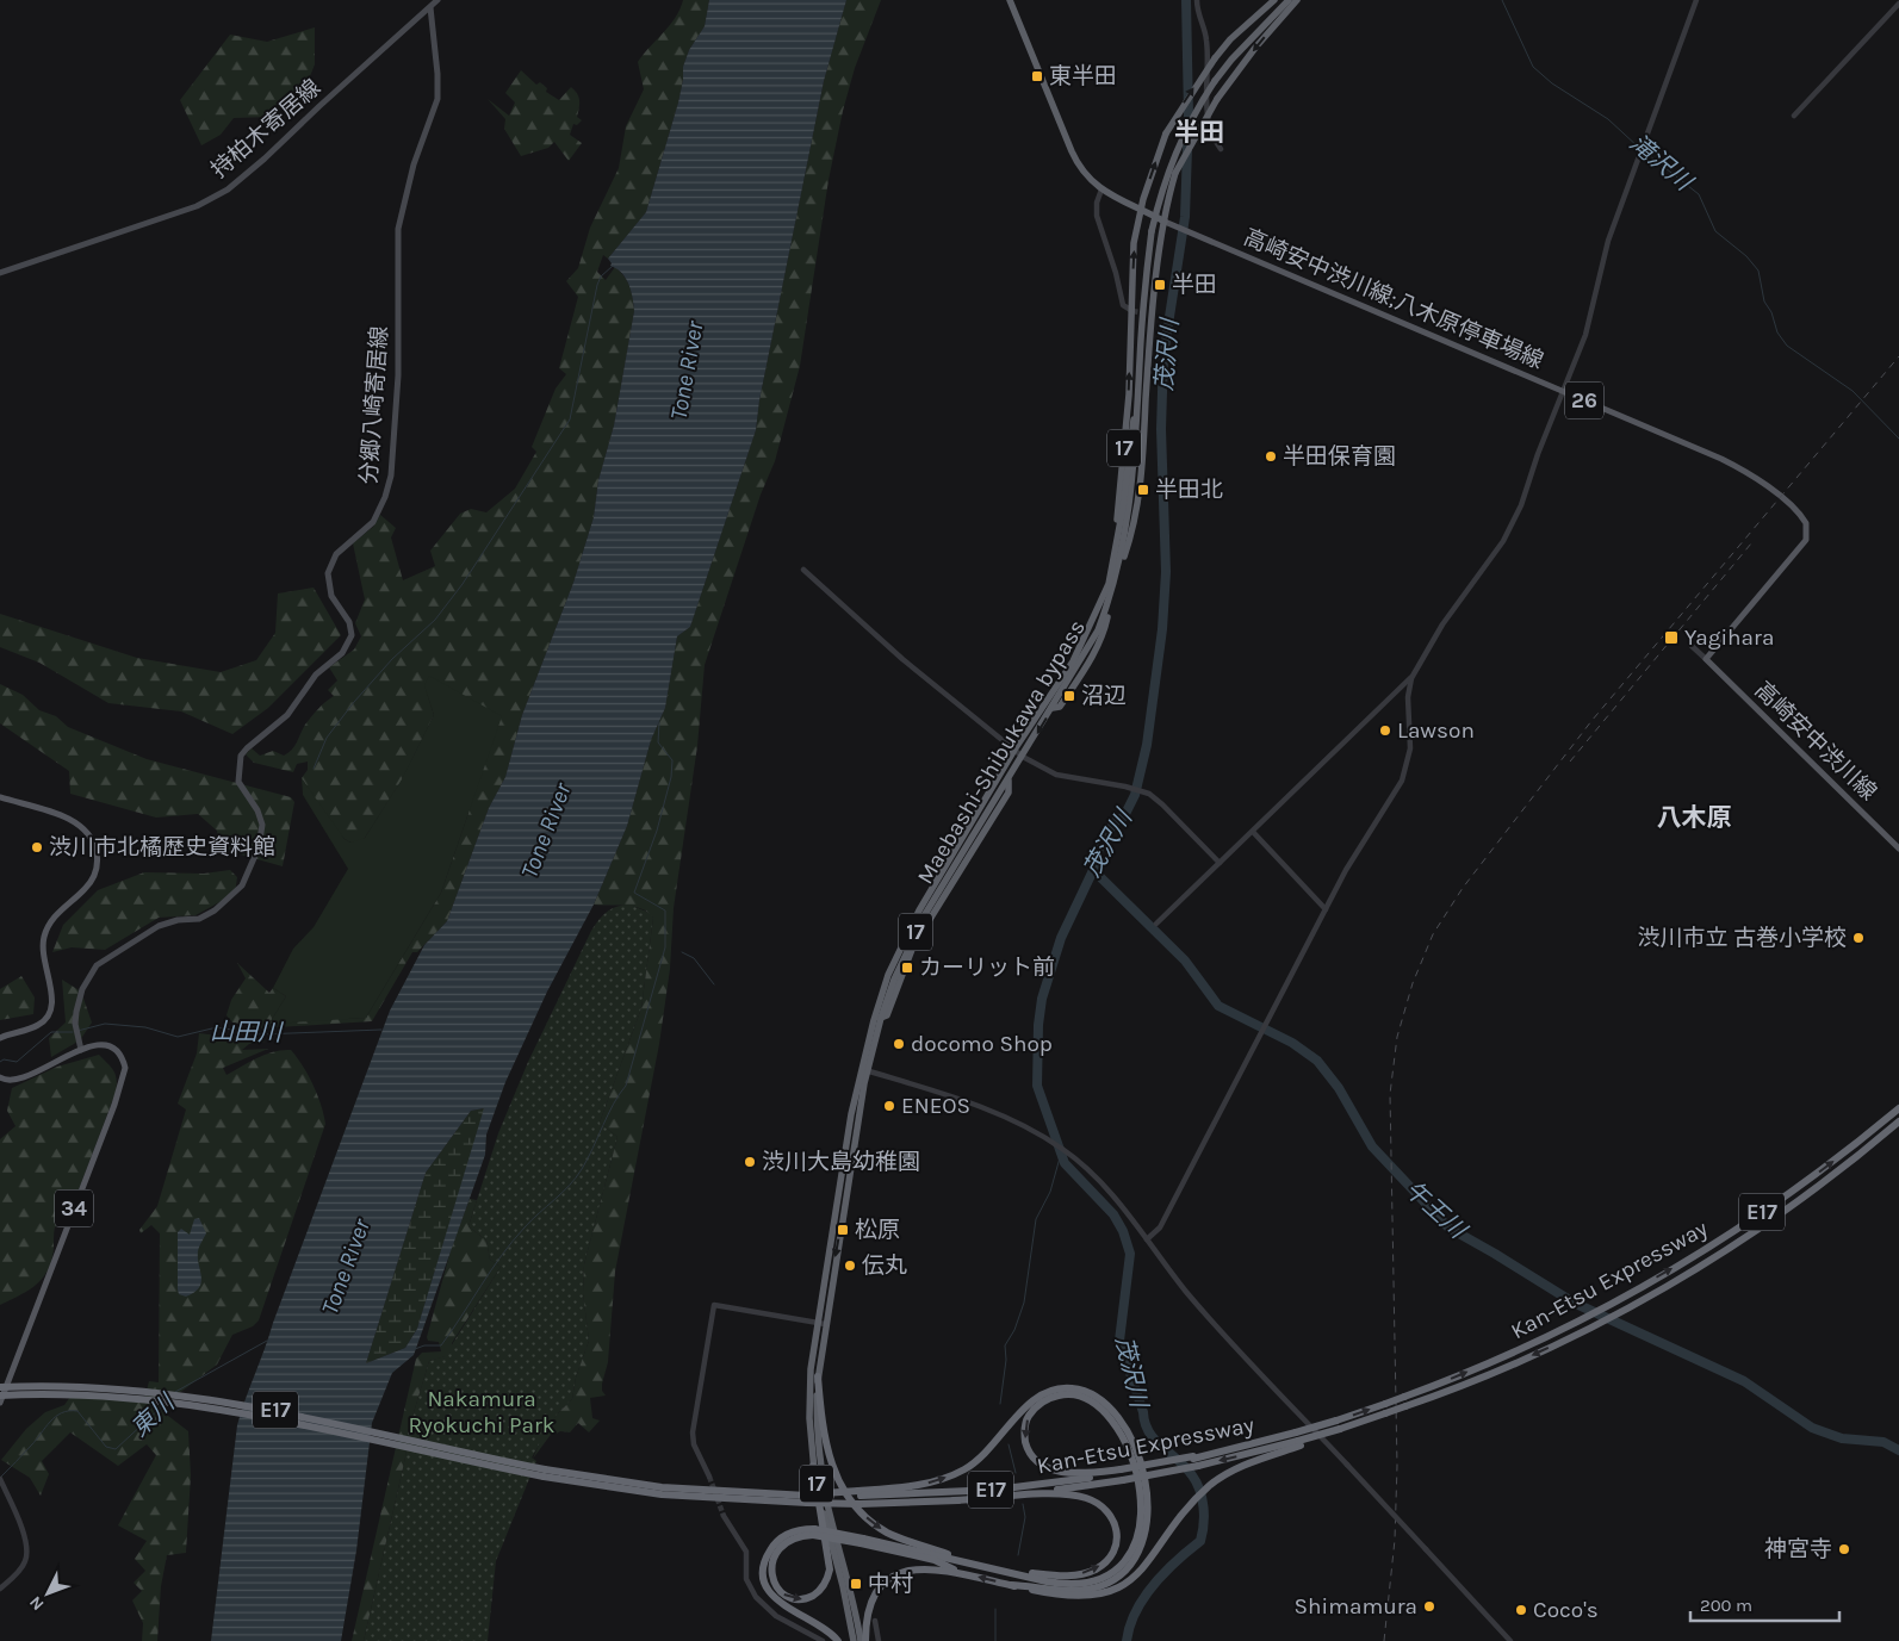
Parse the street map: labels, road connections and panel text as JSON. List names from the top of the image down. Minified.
{"streets":{"highway":["17","Maebashi-Shibukawa bypass","E17","Kan-Etsu Expressway"],"main road":["持柏木寄居線","高崎安中渋川線;八木原停車場線","26","分郷八崎寄居線","高崎安中渋川線","34"]},"crossings":[["持柏木寄居線","分郷八崎寄居線"],["高崎安中渋川線;八木原停車場線","17"],["高崎安中渋川線;八木原停車場線","高崎安中渋川線"],["分郷八崎寄居線","34"],["17","Maebashi-Shibukawa bypass"]],"districts":["半田","八木原"],"water":["滝沢川","茂沢川","Tone River","山田川","午王川","東川"],"parks":["Nakamura Ryokuchi Park"],"places":{"transit":["東半田","半田","半田北","Yagihara","沼辺","カーリット前","松原","中村"],"other":["半田保育園","Lawson","渋川市北橘歴史資料館","渋川市立 古巻小学校","docomo Shop","ENEOS","渋川大島幼稚園","伝丸","神宮寺","Shimamura","Coco's"]},"scale_bar":"200 m","north":"bottom left"}
